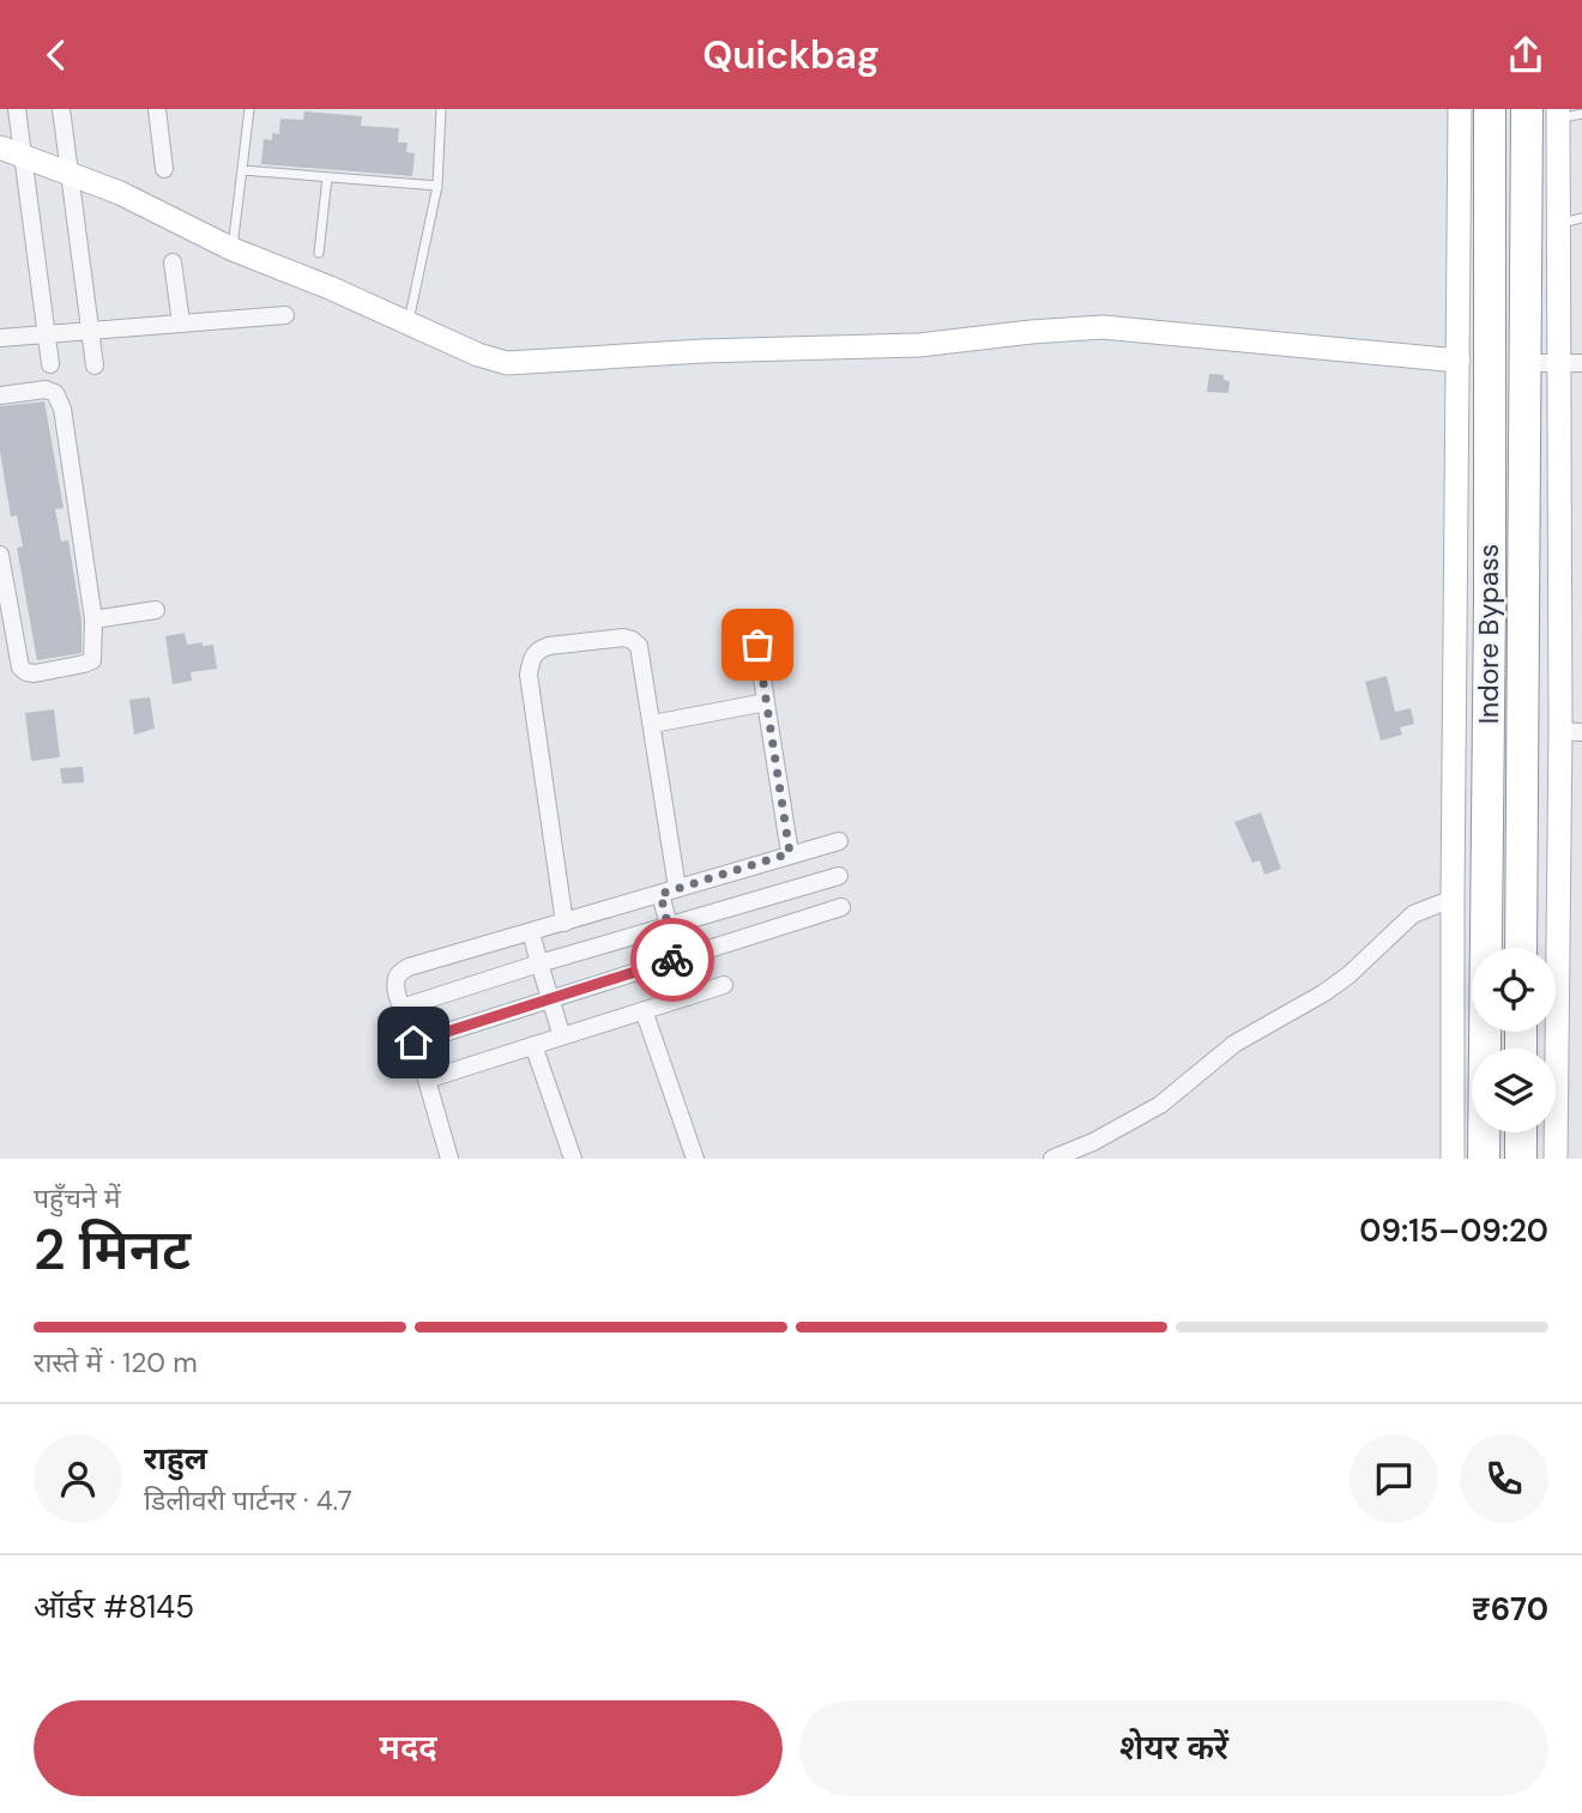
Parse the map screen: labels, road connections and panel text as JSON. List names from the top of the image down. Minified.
{"streets":{"highway":["Indore Bypass"]},"page":{"header":"Quickbag","heading":["2 मिनट","पहुँचने में","09:15–09:20"],"panel":["राहुल","डिलीवरी पार्टनर · 4.7","ऑर्डर #8145","₹670"],"bar":"रास्ते में · 120 m","buttons":["मदद","शेयर करें"]}}
